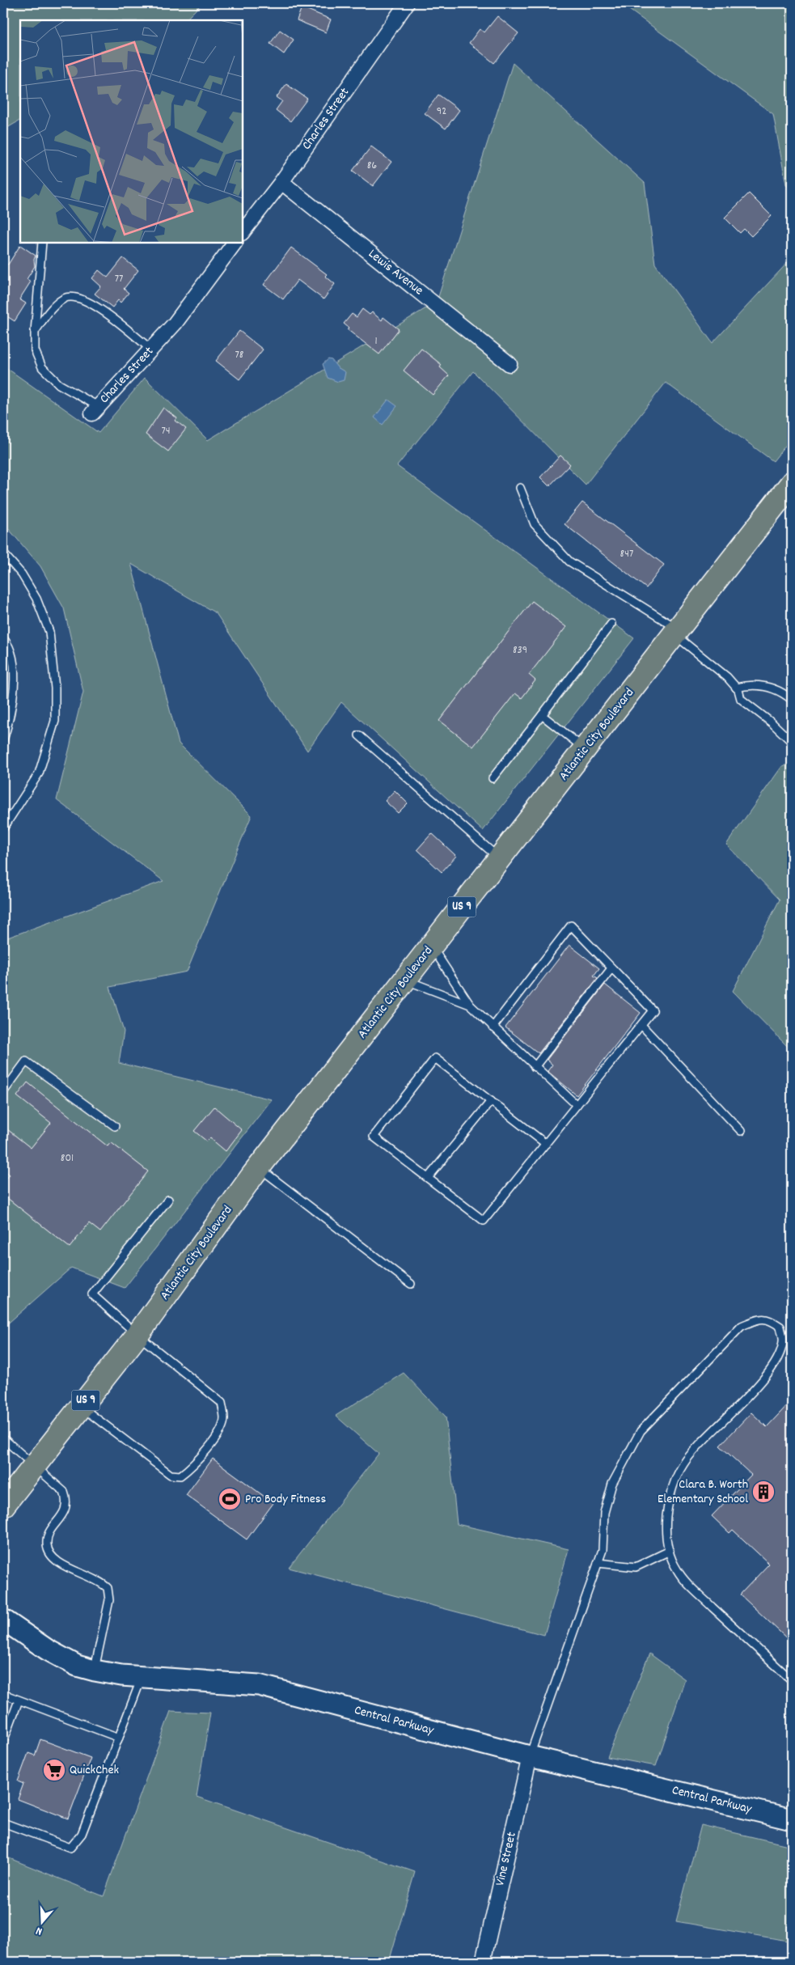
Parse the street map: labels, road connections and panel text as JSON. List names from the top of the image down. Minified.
{"streets":{"highway":["Atlantic City Boulevard","US 9"],"main road":["Central Parkway"],"street":["Charles Street","Lewis Avenue","Vine Street"]},"crossings":[["Charles Street","Lewis Avenue"],["Central Parkway","Vine Street"]],"places":{"building":["Clara B. Worth Elementary School"],"sports":["Pro Body Fitness"],"supermarket":["QuickChek"]},"house_numbers":["92","86","77","1","78","74","847","839","801"],"north":"bottom"}
